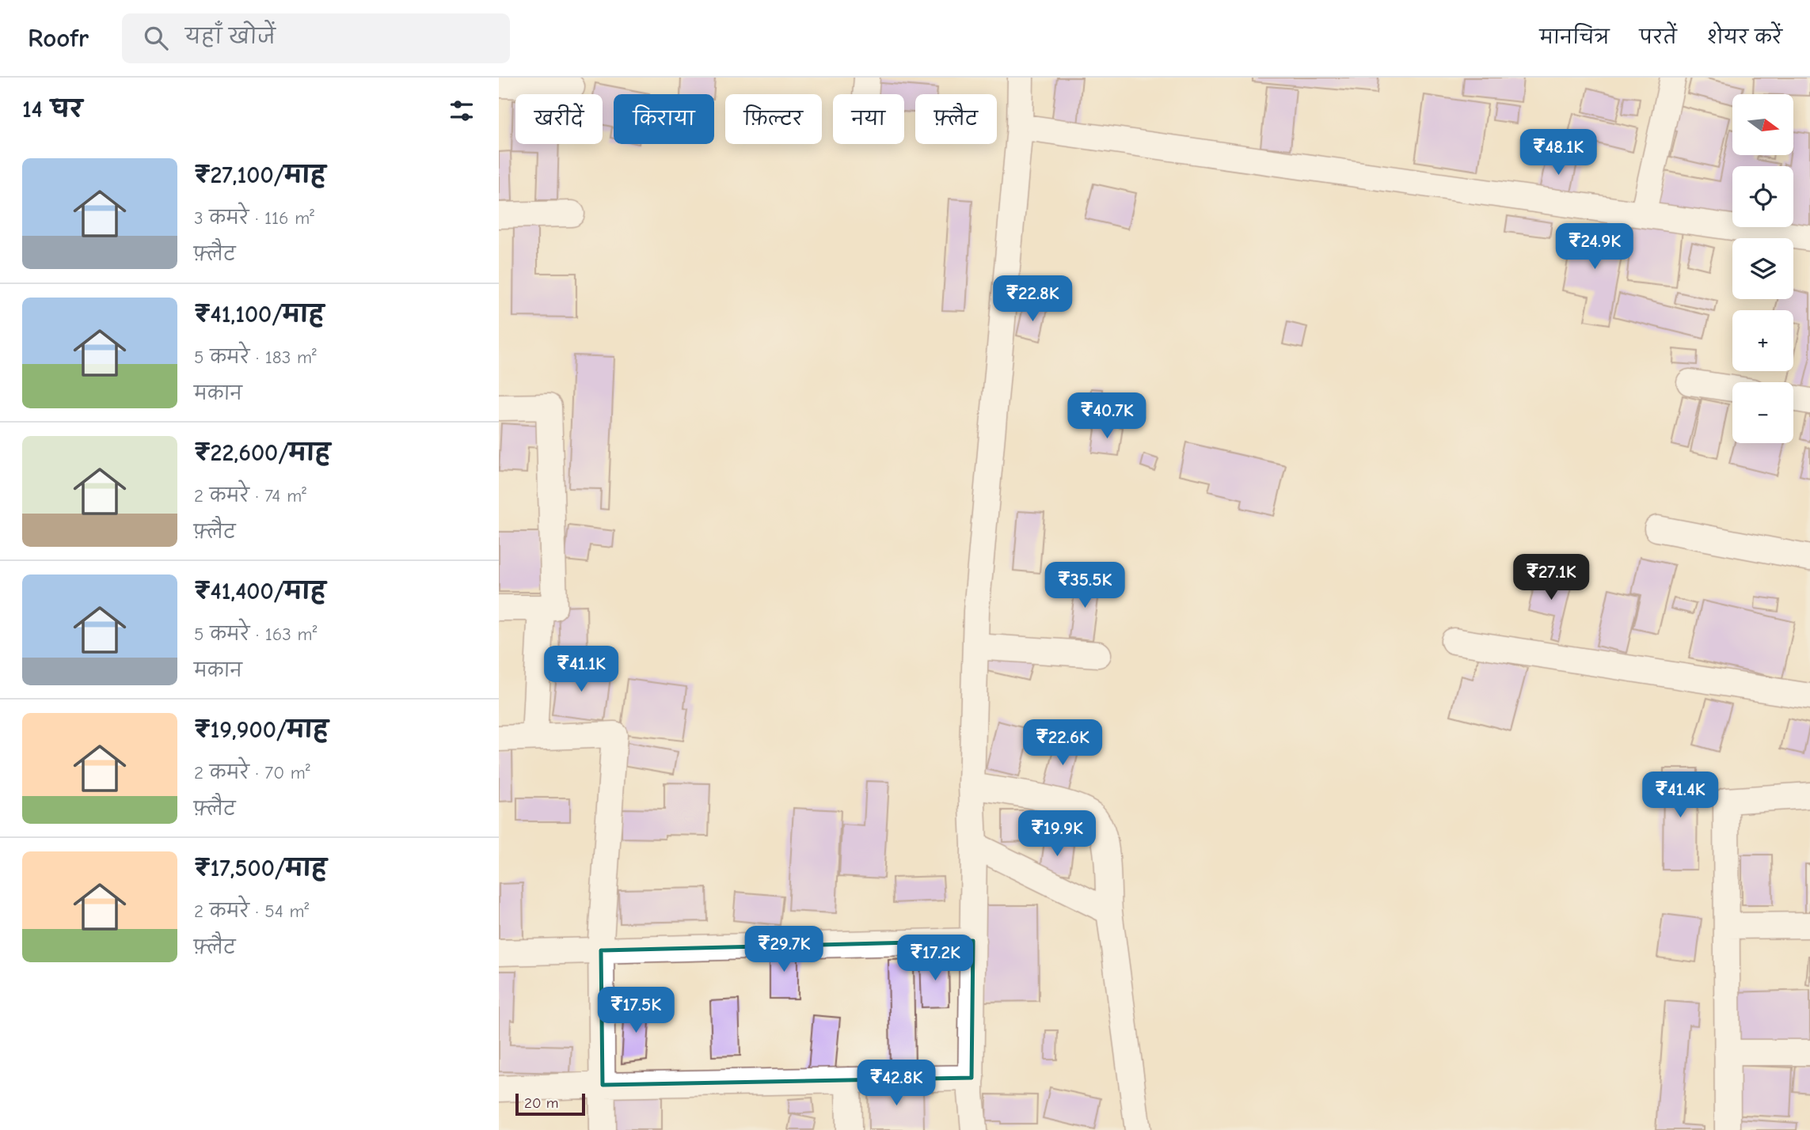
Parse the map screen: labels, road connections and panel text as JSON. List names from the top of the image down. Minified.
{"scale_bar":"20 m","north":"right","page":{"header":"Roofr","search":"यहाँ खोजें","nav":["मानचित्र","परतें","शेयर करें"],"heading":"14 घर","map_buttons":["+","−"],"chip":["खरीदें","किराया","फ़िल्टर","नया","फ़्लैट"],"price":["₹48.1K","₹24.9K","₹22.8K","₹40.7K","₹27.1K","₹35.5K","₹41.1K","₹22.6K","₹41.4K","₹19.9K","₹29.7K","₹17.2K","₹17.5K","₹42.8K"],"list":[{"name":"₹27,100/माह","note":"3 कमरे · 116 m² · फ़्लैट"},{"name":"₹41,100/माह","note":"5 कमरे · 183 m² · मकान"},{"name":"₹22,600/माह","note":"2 कमरे · 74 m² · फ़्लैट"},{"name":"₹41,400/माह","note":"5 कमरे · 163 m² · मकान"},{"name":"₹19,900/माह","note":"2 कमरे · 70 m² · फ़्लैट"},{"name":"₹17,500/माह","note":"2 कमरे · 54 m² · फ़्लैट"}],"scale":"20 m"}}
